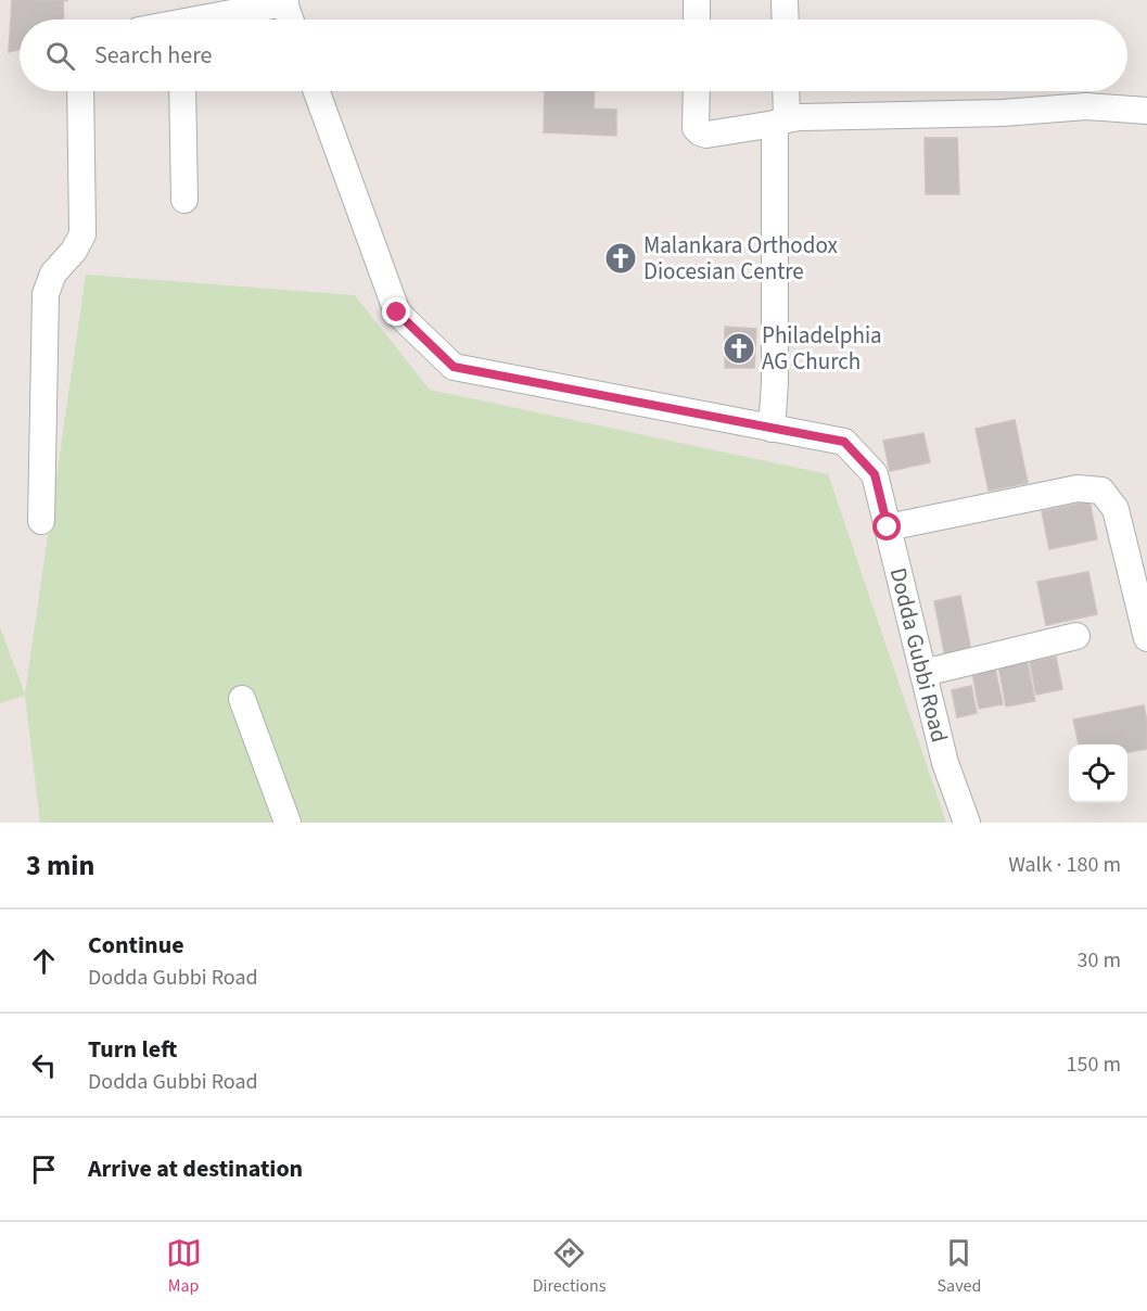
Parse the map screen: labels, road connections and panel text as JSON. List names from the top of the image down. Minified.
{"streets":{"street":["Dodda Gubbi Road"]},"places":{"church":["Malankara Orthodox Diocesian Centre","Philadelphia AG Church"]},"page":{"search":"Search here","heading":["3 min","Walk · 180 m"],"list":[["Continue","Dodda Gubbi Road","30 m"],["Turn left","Dodda Gubbi Road","150 m"],"Arrive at destination"],"nav":["Map","Directions","Saved"]}}
